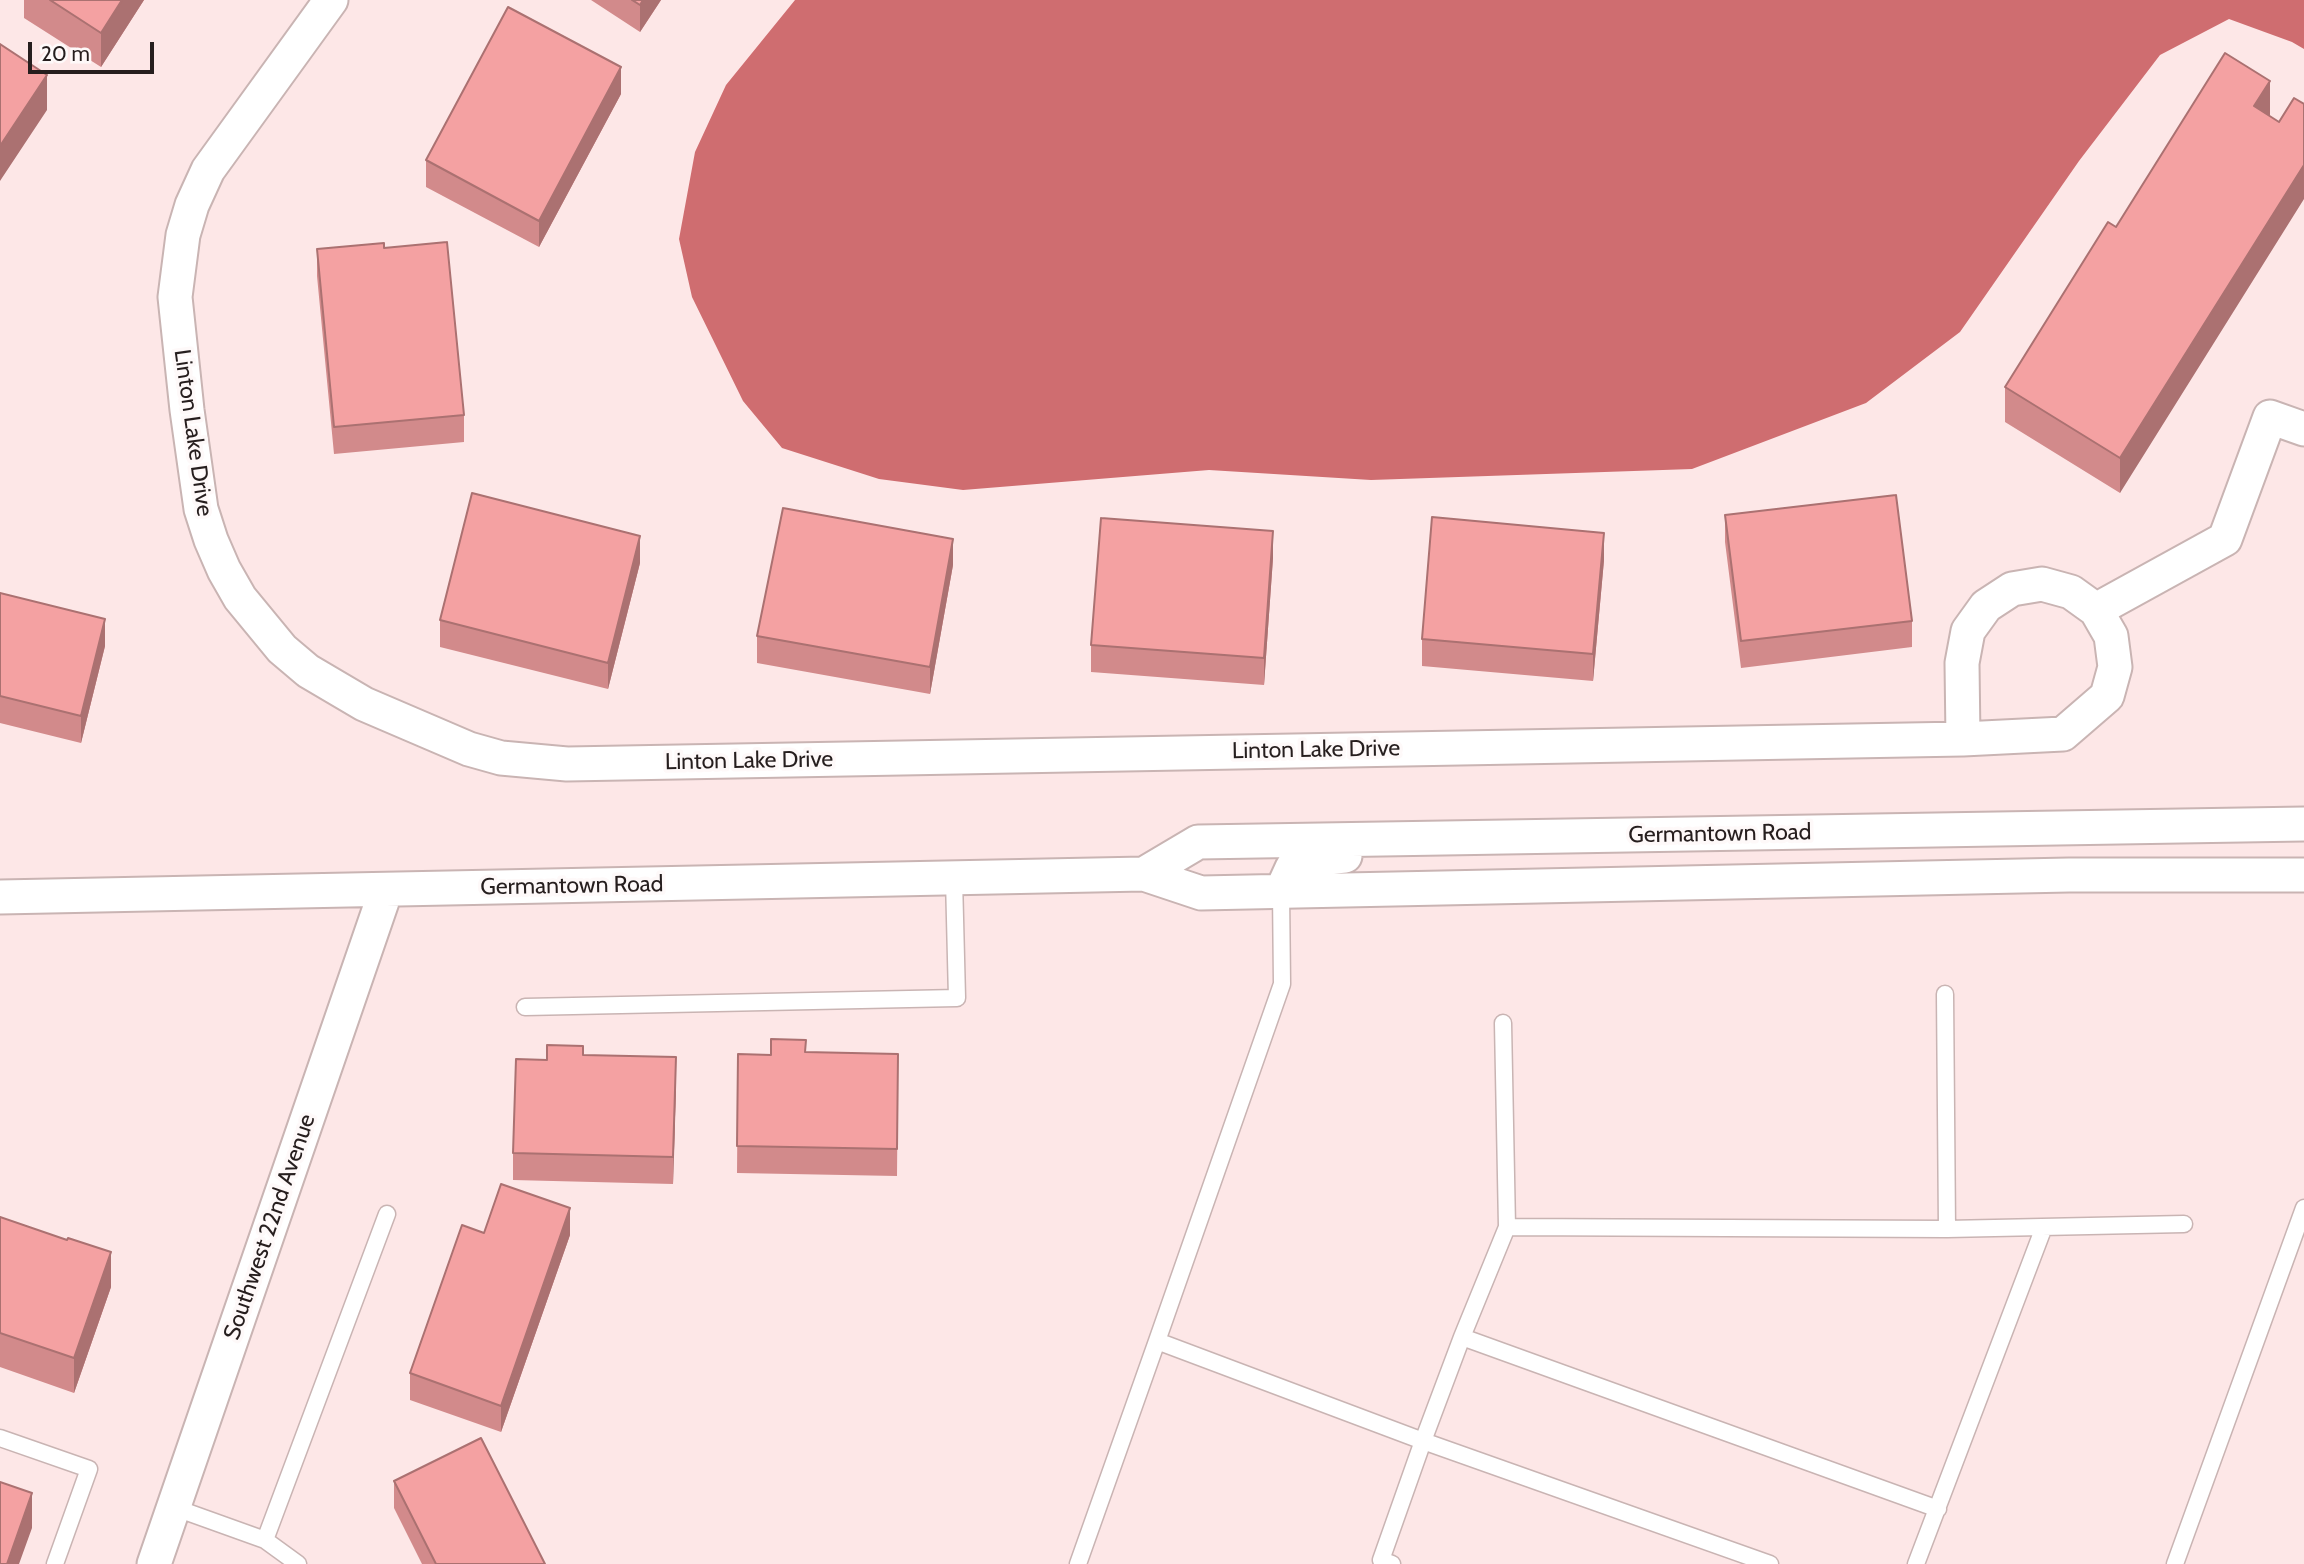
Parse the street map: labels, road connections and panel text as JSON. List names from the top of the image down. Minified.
{"streets":{"street":["Linton Lake Drive","Germantown Road","Southwest 22nd Avenue"]},"crossings":[["Germantown Road","Southwest 22nd Avenue"]],"scale_bar":"20 m"}
